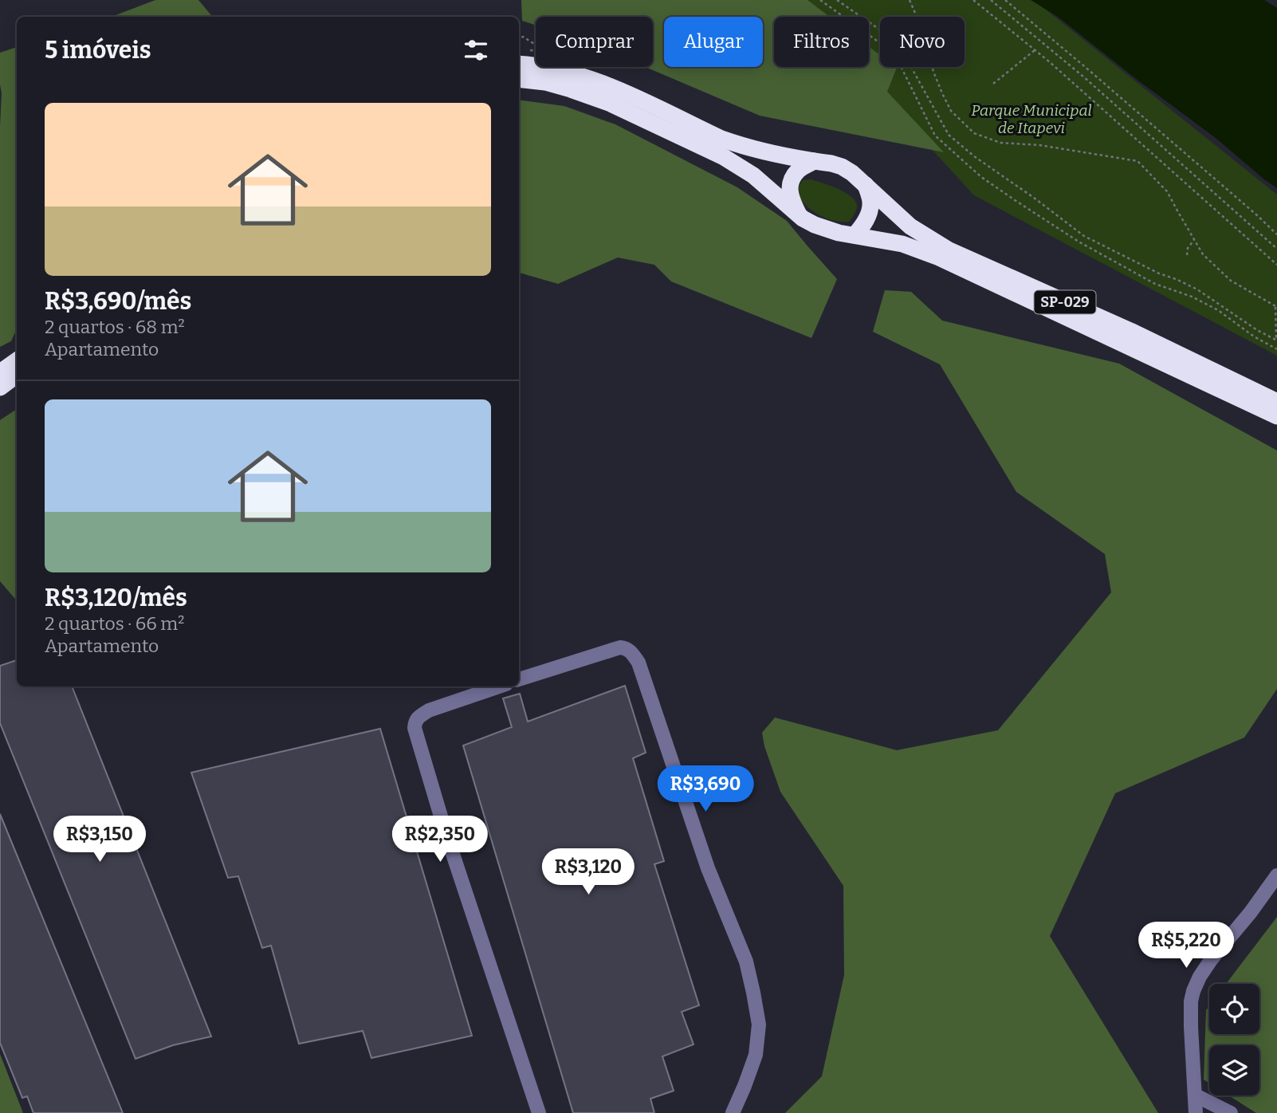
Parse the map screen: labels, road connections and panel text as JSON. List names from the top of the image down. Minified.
{"streets":{"highway":["SP-029"]},"parks":["Parque Municipal de Itapevi"],"page":{"chip":["Comprar","Alugar","Filtros","Novo"],"heading":"5 imóveis","list":[{"name":"R$3,690/mês","note":"2 quartos · 68 m² · Apartamento"},{"name":"R$3,120/mês","note":"2 quartos · 66 m² · Apartamento"}],"price":["R$3,690","R$3,150","R$2,350","R$3,120","R$5,220"]}}
